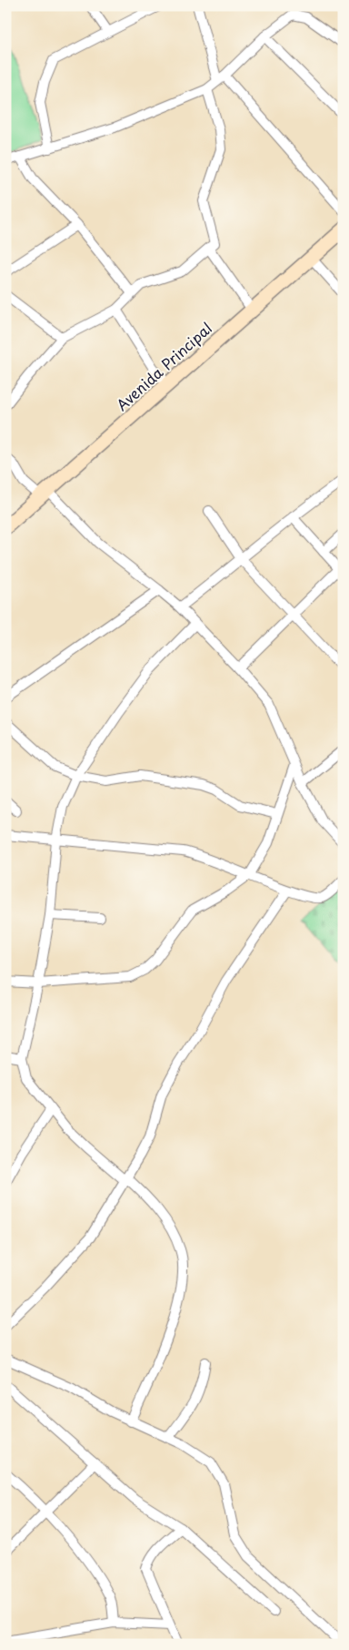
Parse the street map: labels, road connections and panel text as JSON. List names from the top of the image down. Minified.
{"streets":{"main road":["Avenida Principal"]}}
